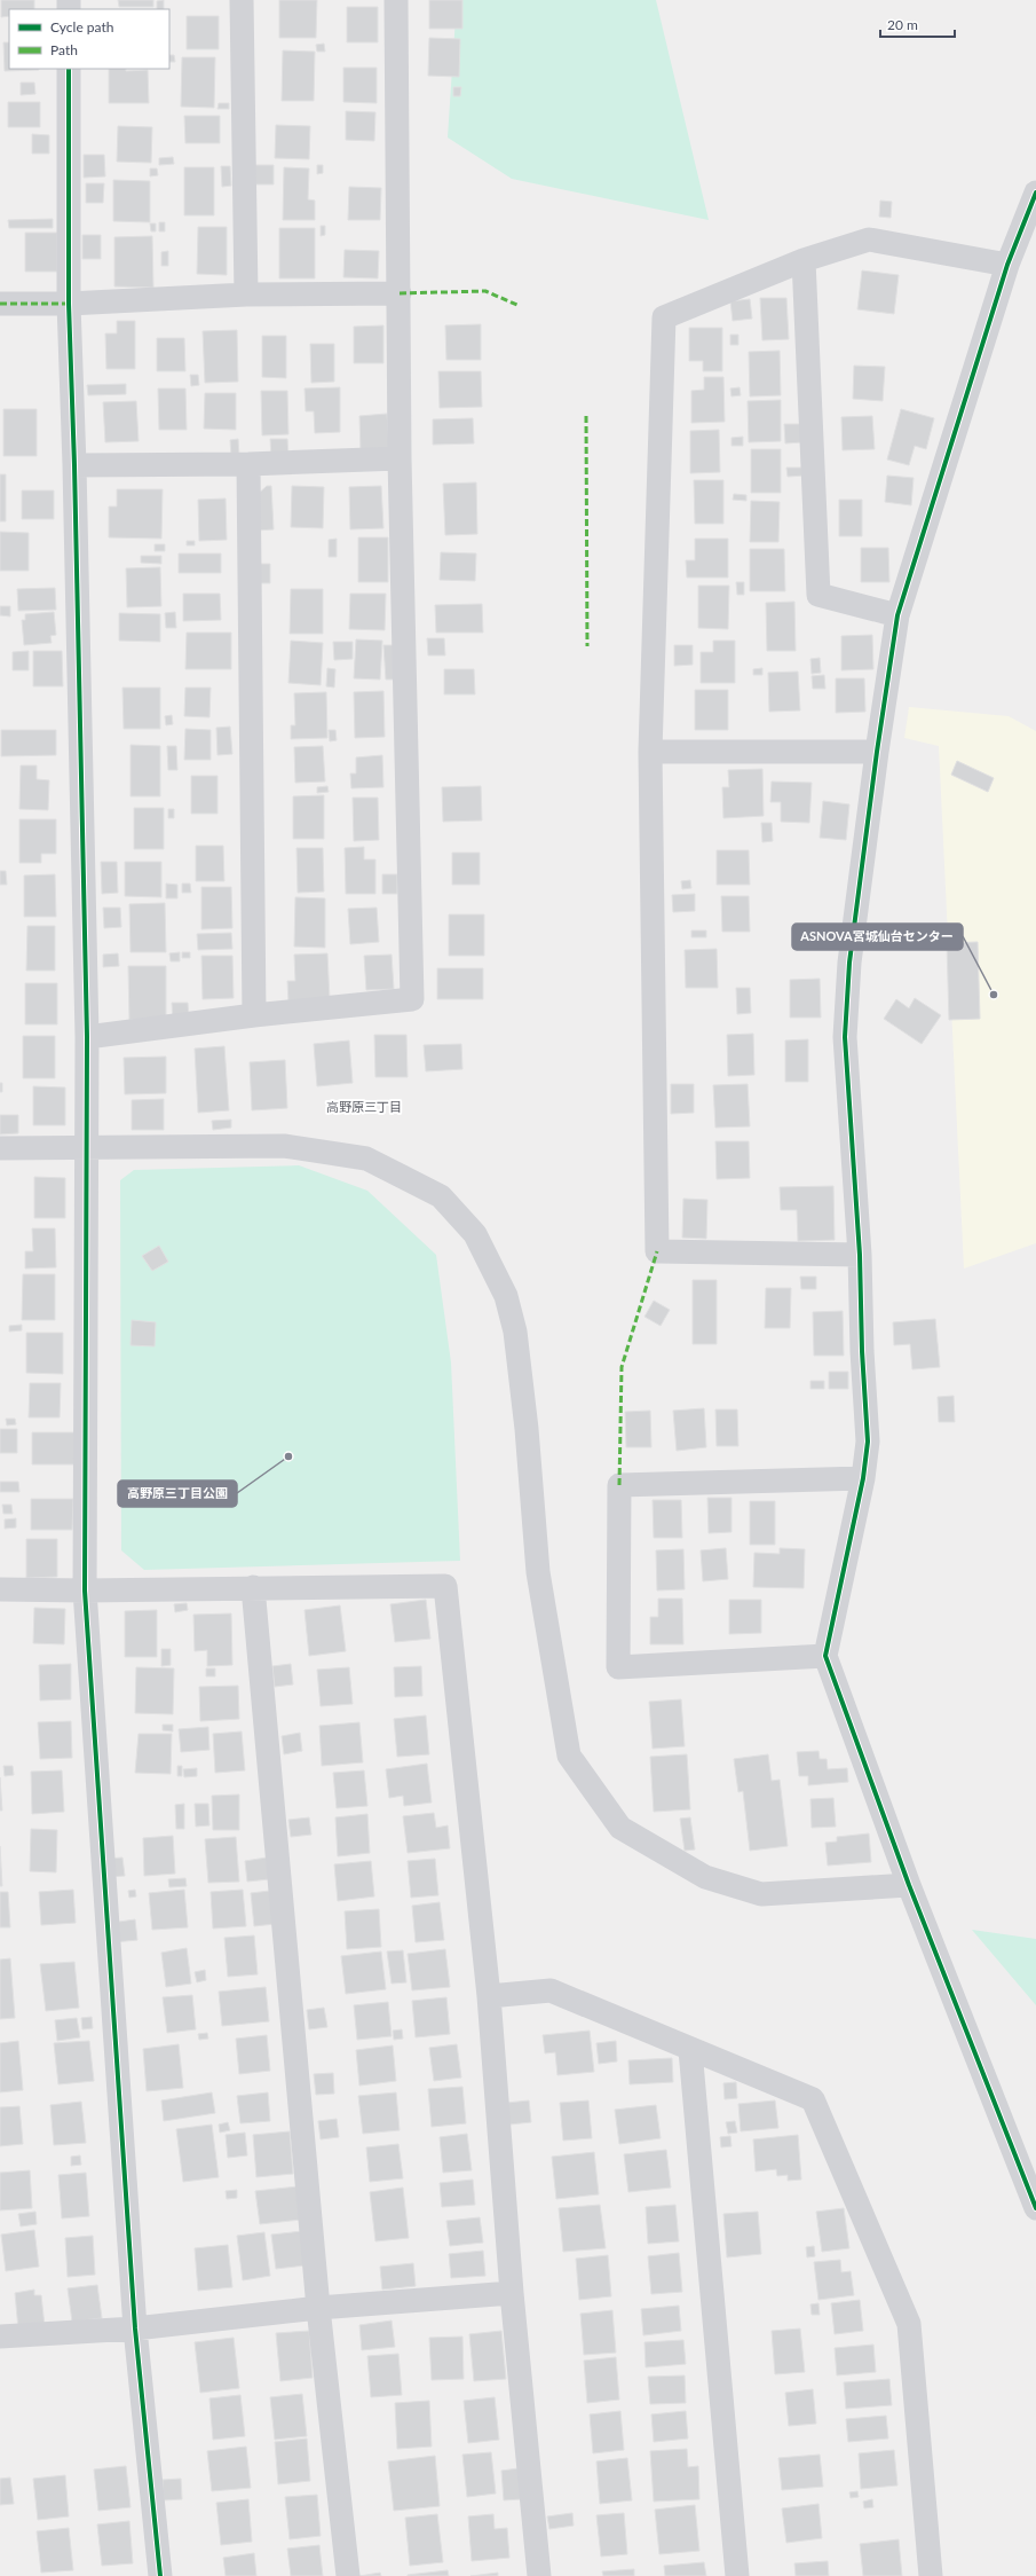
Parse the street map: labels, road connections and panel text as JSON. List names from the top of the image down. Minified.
{"districts":["高野原三丁目"],"places":["ASNOVA宮城仙台センター","高野原三丁目公園"],"legend":["Cycle path","Path"],"scale_bar":"20 m"}
